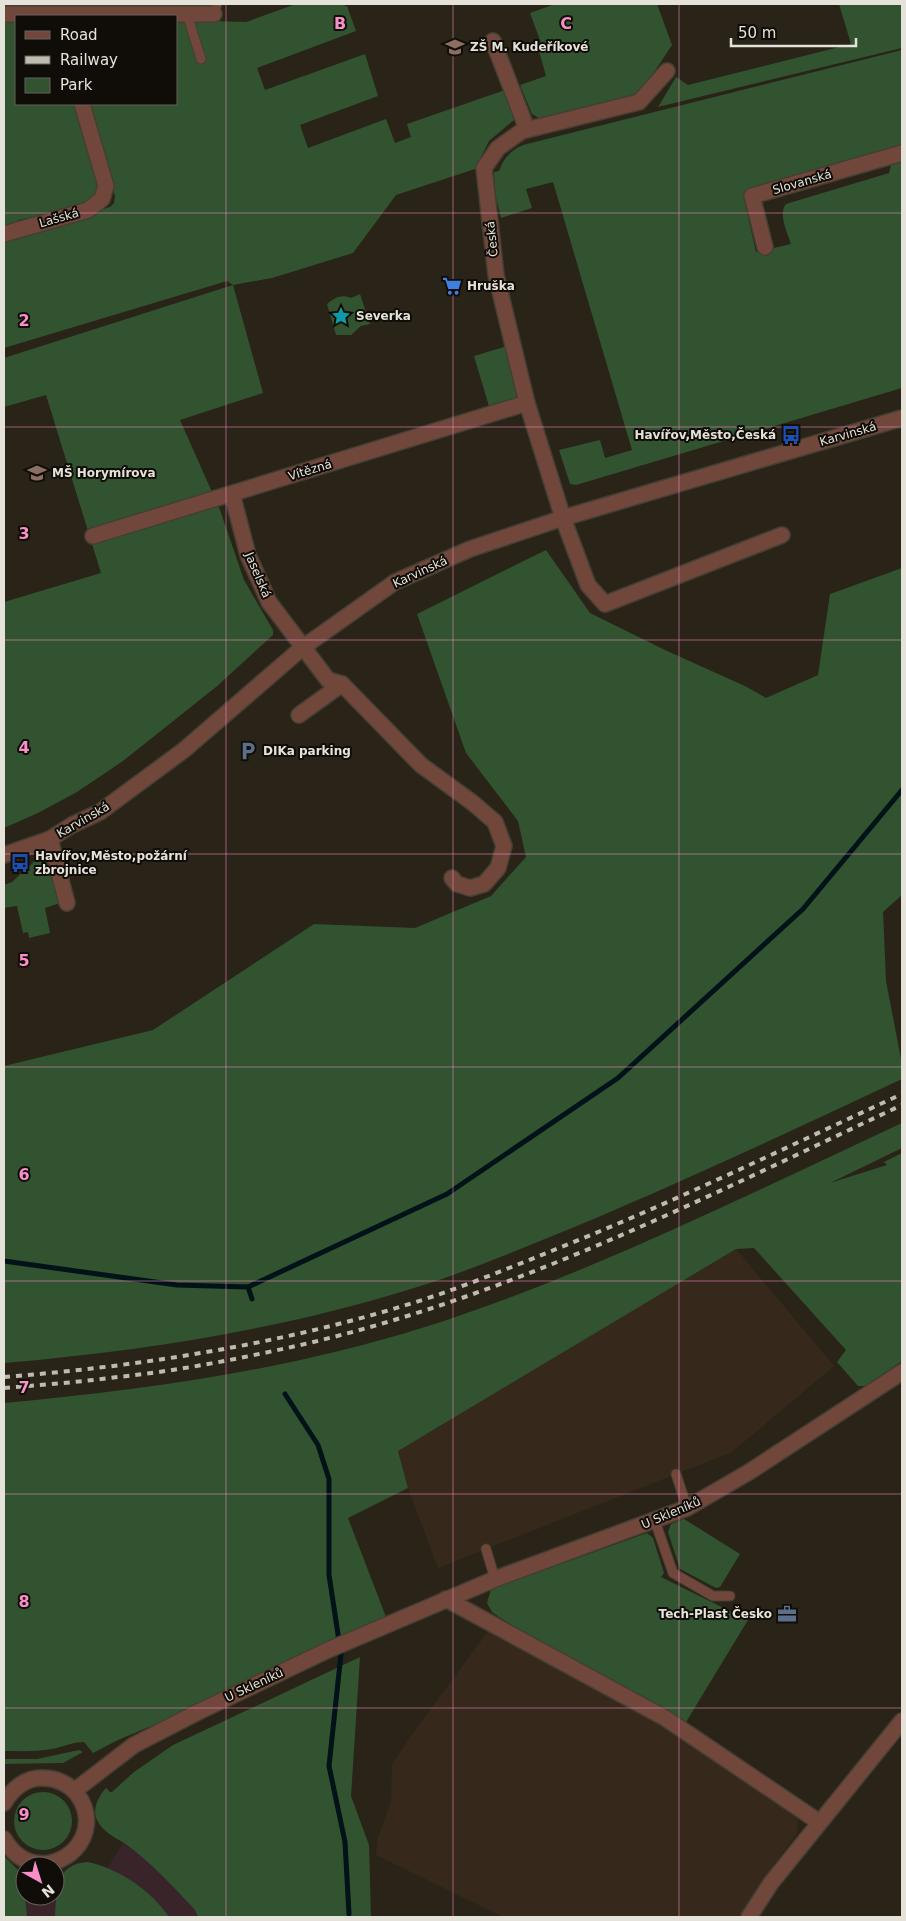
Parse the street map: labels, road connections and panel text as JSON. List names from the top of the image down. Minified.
{"streets":{"street":["Slovanská","Lašská","Česká","Karvinská","Vítězná","Jaselská","U Skleníků"]},"crossings":[["Česká","Karvinská"],["Česká","Vítězná"],["Karvinská","Jaselská"],["Vítězná","Jaselská"]],"places":{"school or university":["ZŠ M. Kudeříkové","MŠ Horymírova"],"supermarket":["Hruška"],"place":["Severka"],"bus stop":["Havířov,Město,Česká","Havířov,Město,požární zbrojnice"],"parking":["DIKa parking"],"office":["Tech-Plast Česko"]},"legend":["Road","Railway","Park"],"scale_bar":"50 m","north":"bottom right","grid":{"columns":["B","C"],"rows":["2","3","4","5","6","7","8","9"]}}
